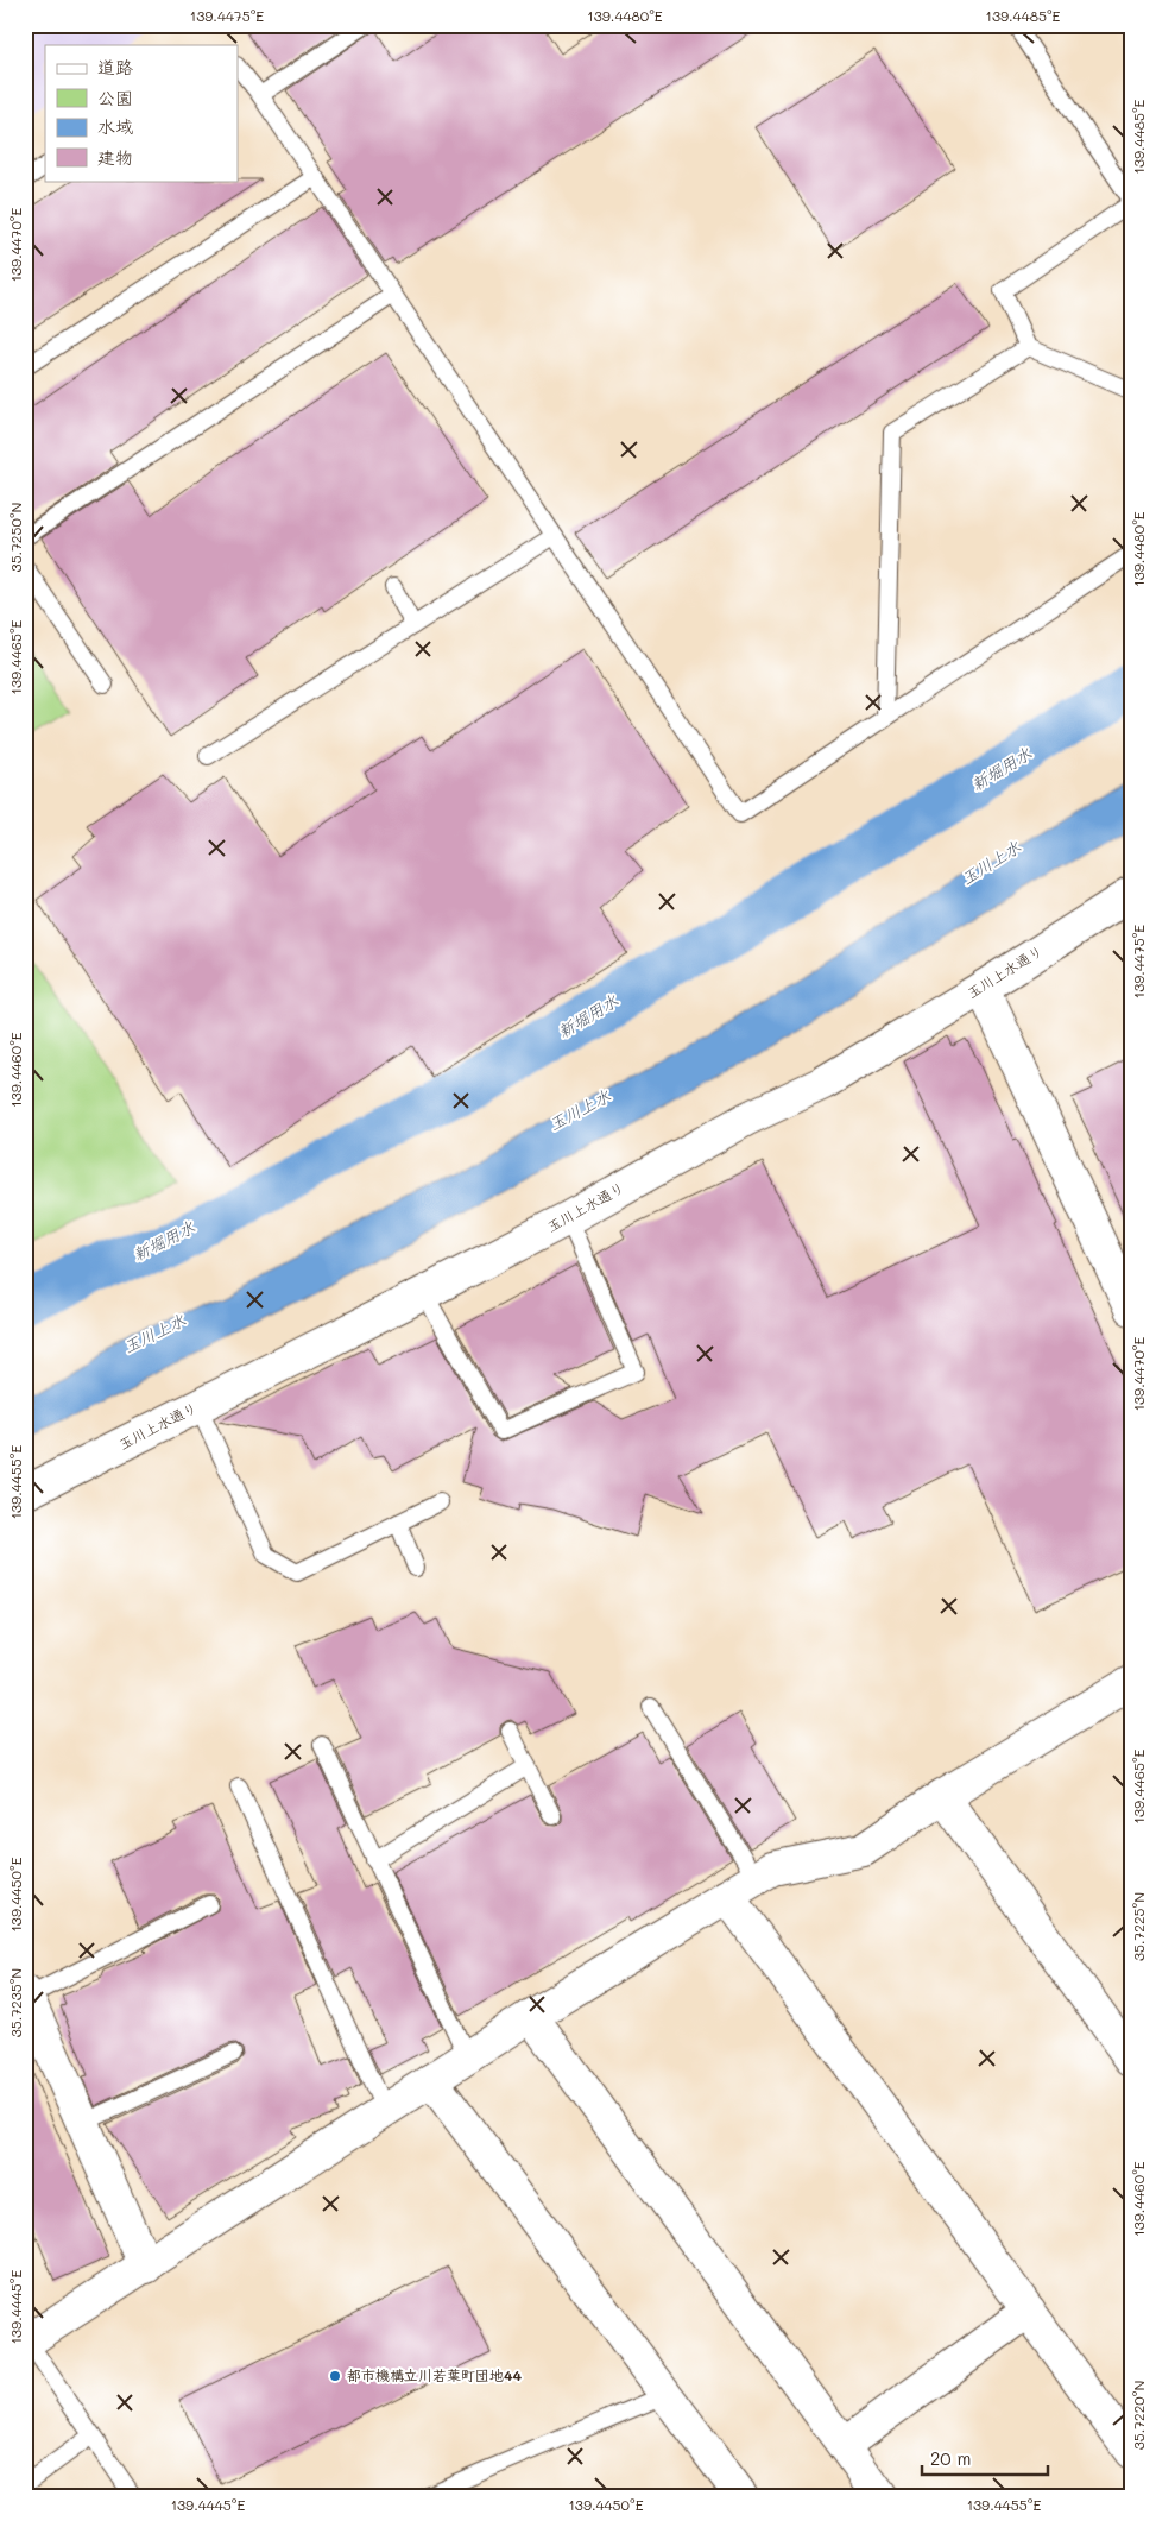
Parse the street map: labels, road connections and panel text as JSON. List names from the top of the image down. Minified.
{"streets":{"street":["玉川上水通り"]},"water":["新堀用水","玉川上水"],"places":["都市機構立川若葉町団地44"],"legend":["道路","公園","水域","建物"],"scale_bar":"20 m","coordinates":["139.4475°E","139.4480°E","139.4485°E","139.4470°E","35.7250°N","139.4465°E","139.4460°E","139.4455°E","139.4450°E","35.7225°N","35.7235°N","139.4445°E","35.7220°N"]}
